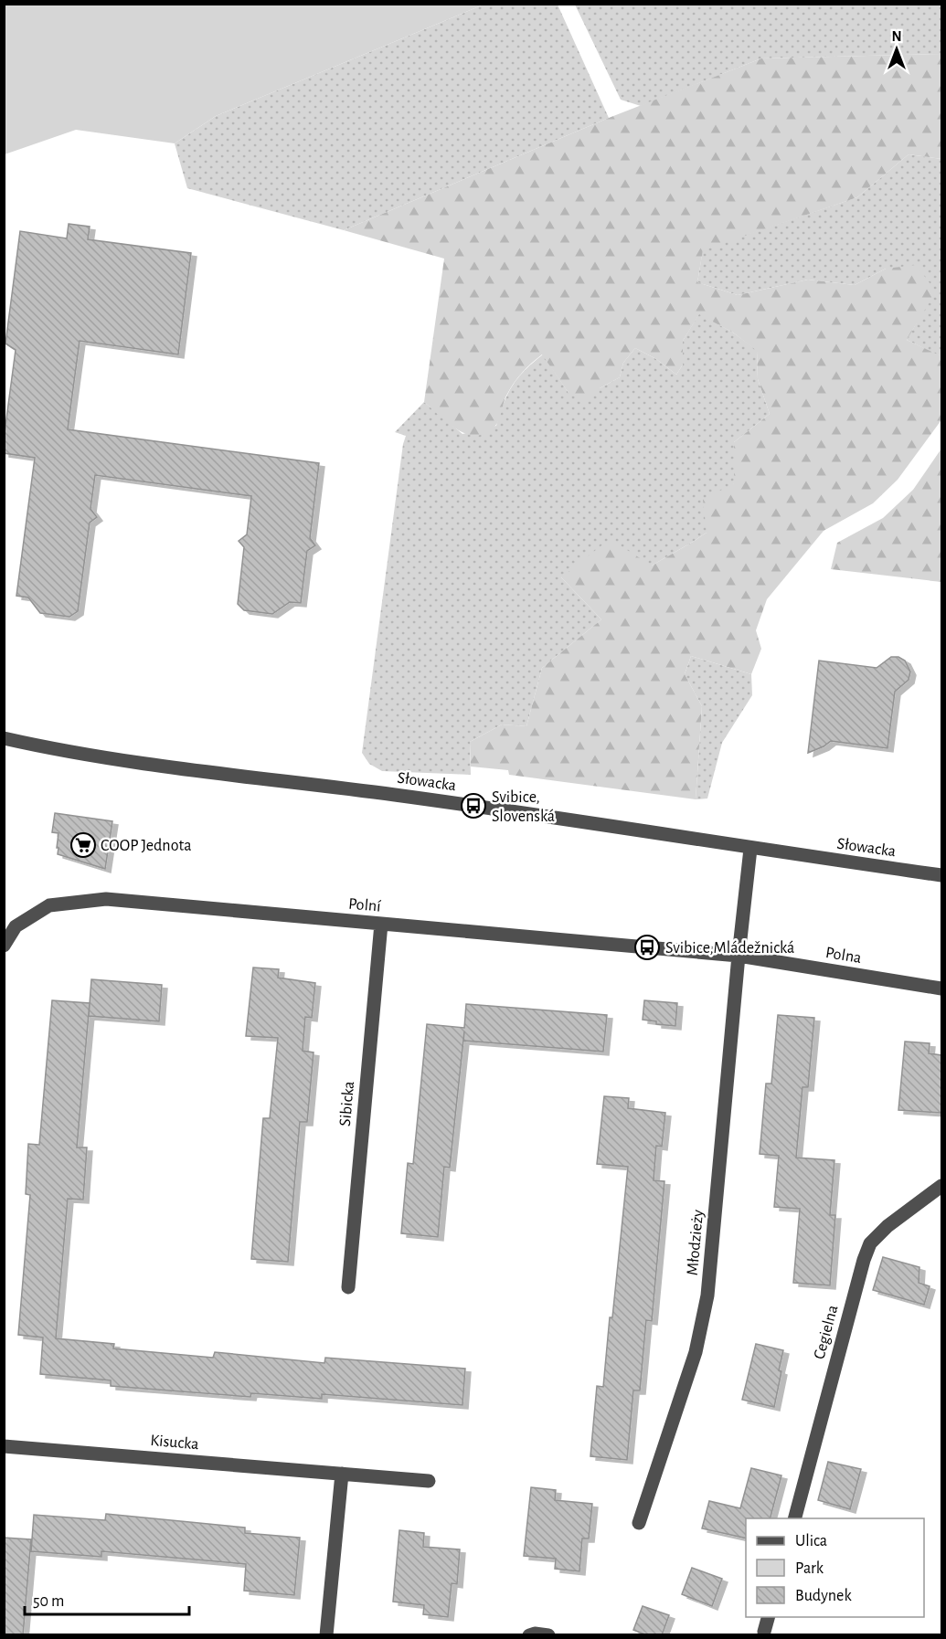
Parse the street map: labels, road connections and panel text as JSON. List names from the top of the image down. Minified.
{"streets":{"street":["Słowacka","Polní","Polna","Sibicka","Młodzieży","Cegielna","Kisucka"]},"crossings":[["Słowacka","Młodzieży"],["Polní","Polna"],["Polní","Sibicka"],["Polní","Młodzieży"],["Polna","Młodzieży"]],"places":{"bus stop":["Svibice, Slovenská","Svibice,Mládežnická"],"supermarket":["COOP Jednota"]},"legend":["Ulica","Park","Budynek"],"scale_bar":"50 m","north":"top"}
